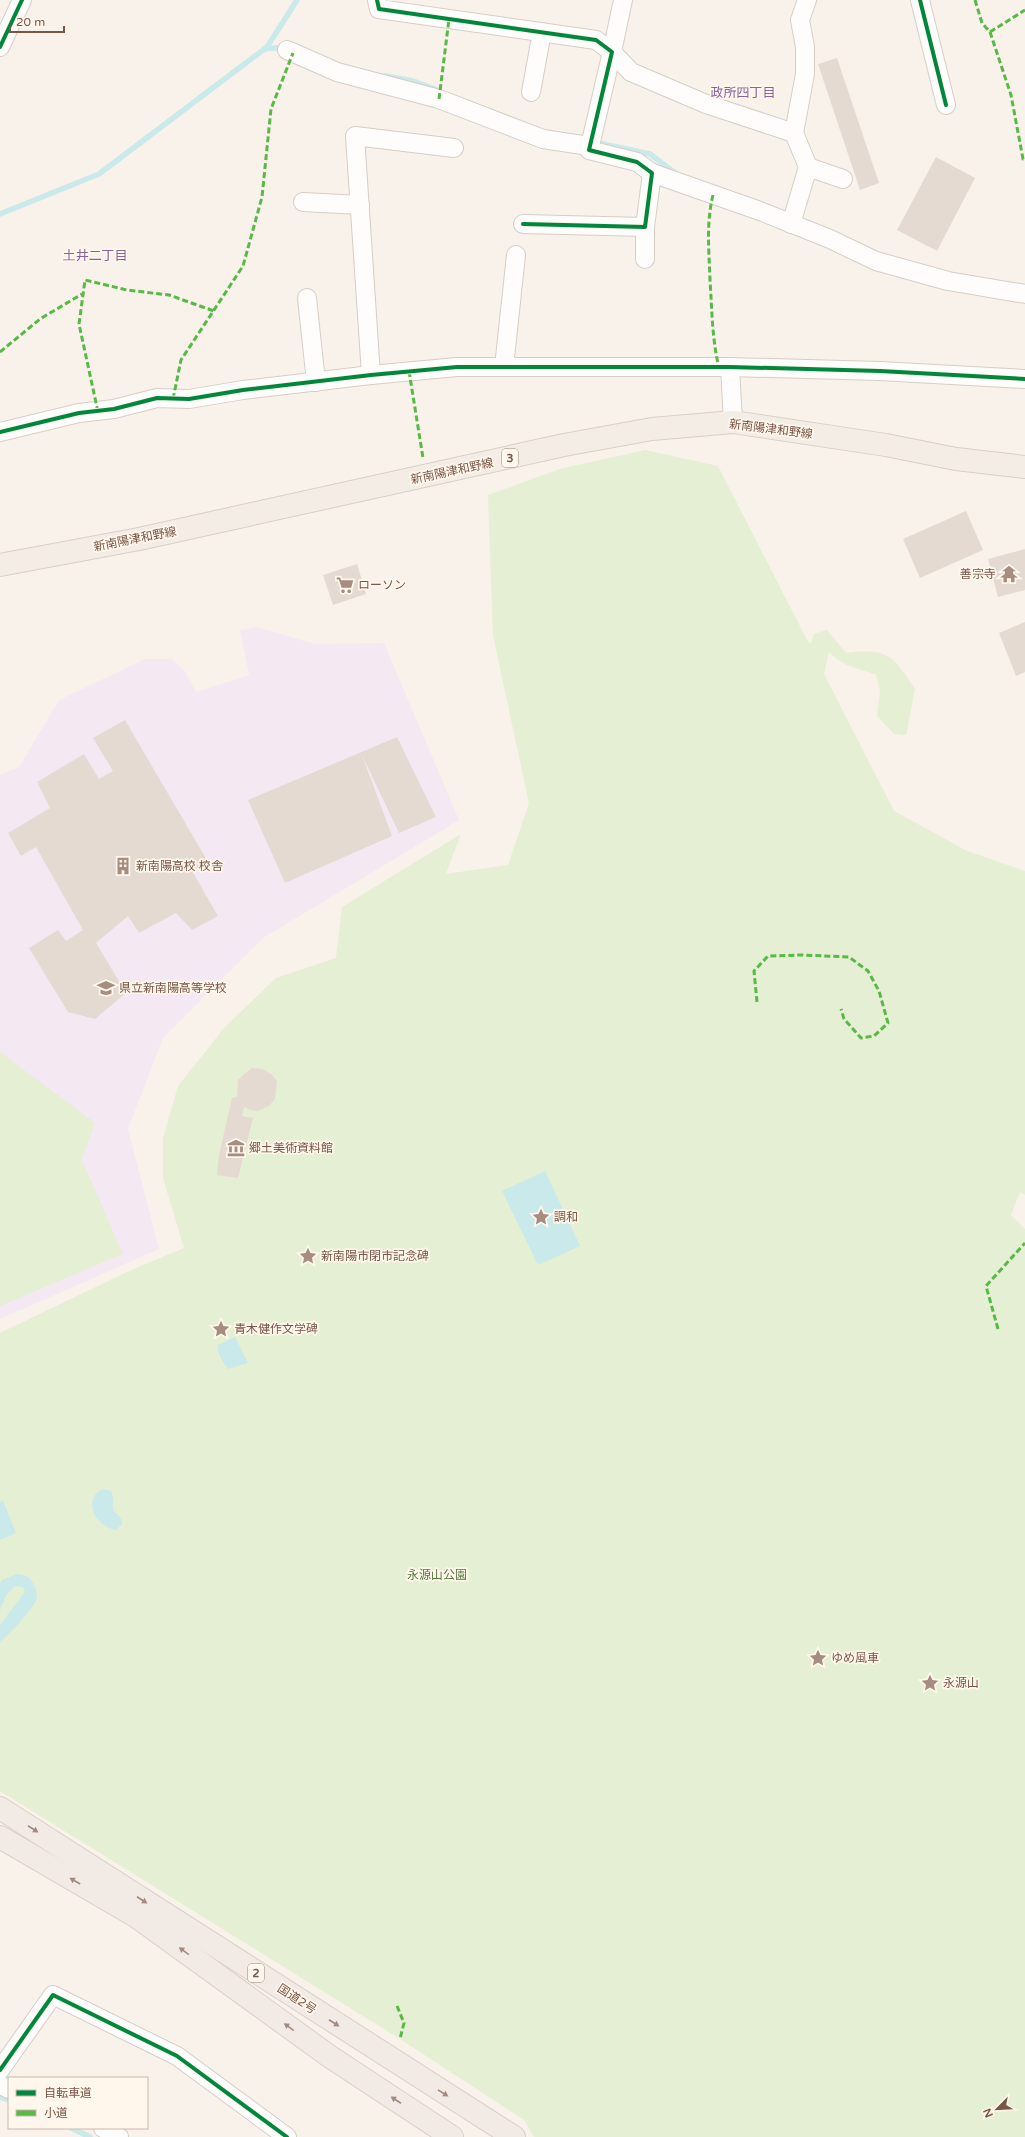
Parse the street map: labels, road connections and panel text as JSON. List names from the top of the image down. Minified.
{"streets":{"highway":["2","国道2号"],"main road":["新南陽津和野線","3"]},"districts":["政所四丁目","土井二丁目"],"parks":["永源山公園"],"places":{"temple":["善宗寺"],"supermarket":["ローソン"],"building":["新南陽高校 校舎"],"school or university":["県立新南陽高等学校"],"museum":["郷土美術資料館"],"place":["調和","新南陽市閉市記念碑","青木健作文学碑","ゆめ風車","永源山"]},"legend":["自転車道","小道"],"scale_bar":"20 m","north":"bottom left"}
